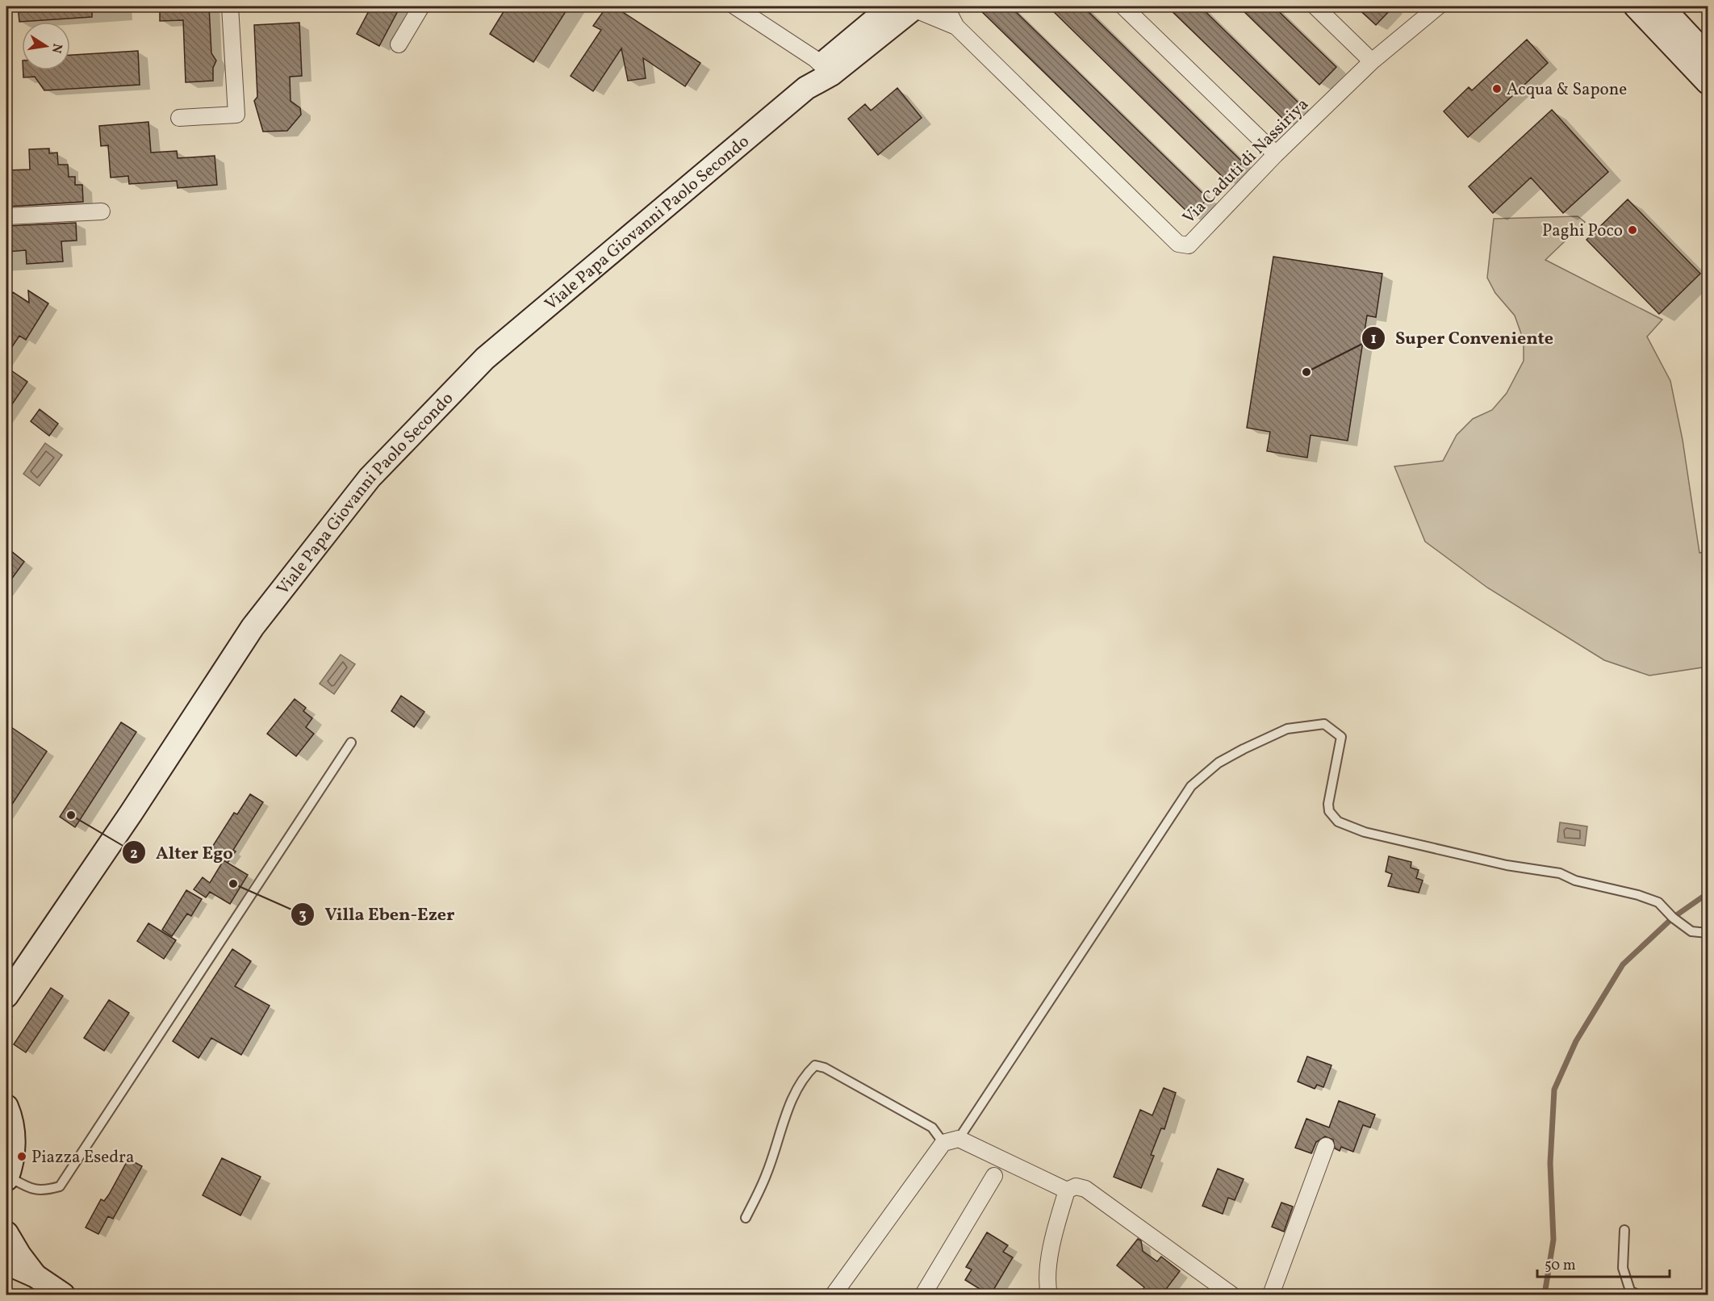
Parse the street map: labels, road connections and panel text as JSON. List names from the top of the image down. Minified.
{"streets":{"street":["Via Caduti di Nassiriya","Viale Papa Giovanni Paolo Secondo"]},"places":["Acqua & Sapone","Paghi Poco","Super Conveniente","Alter Ego","Villa Eben-Ezer","Piazza Esedra"],"scale_bar":"50 m","north":"right"}
